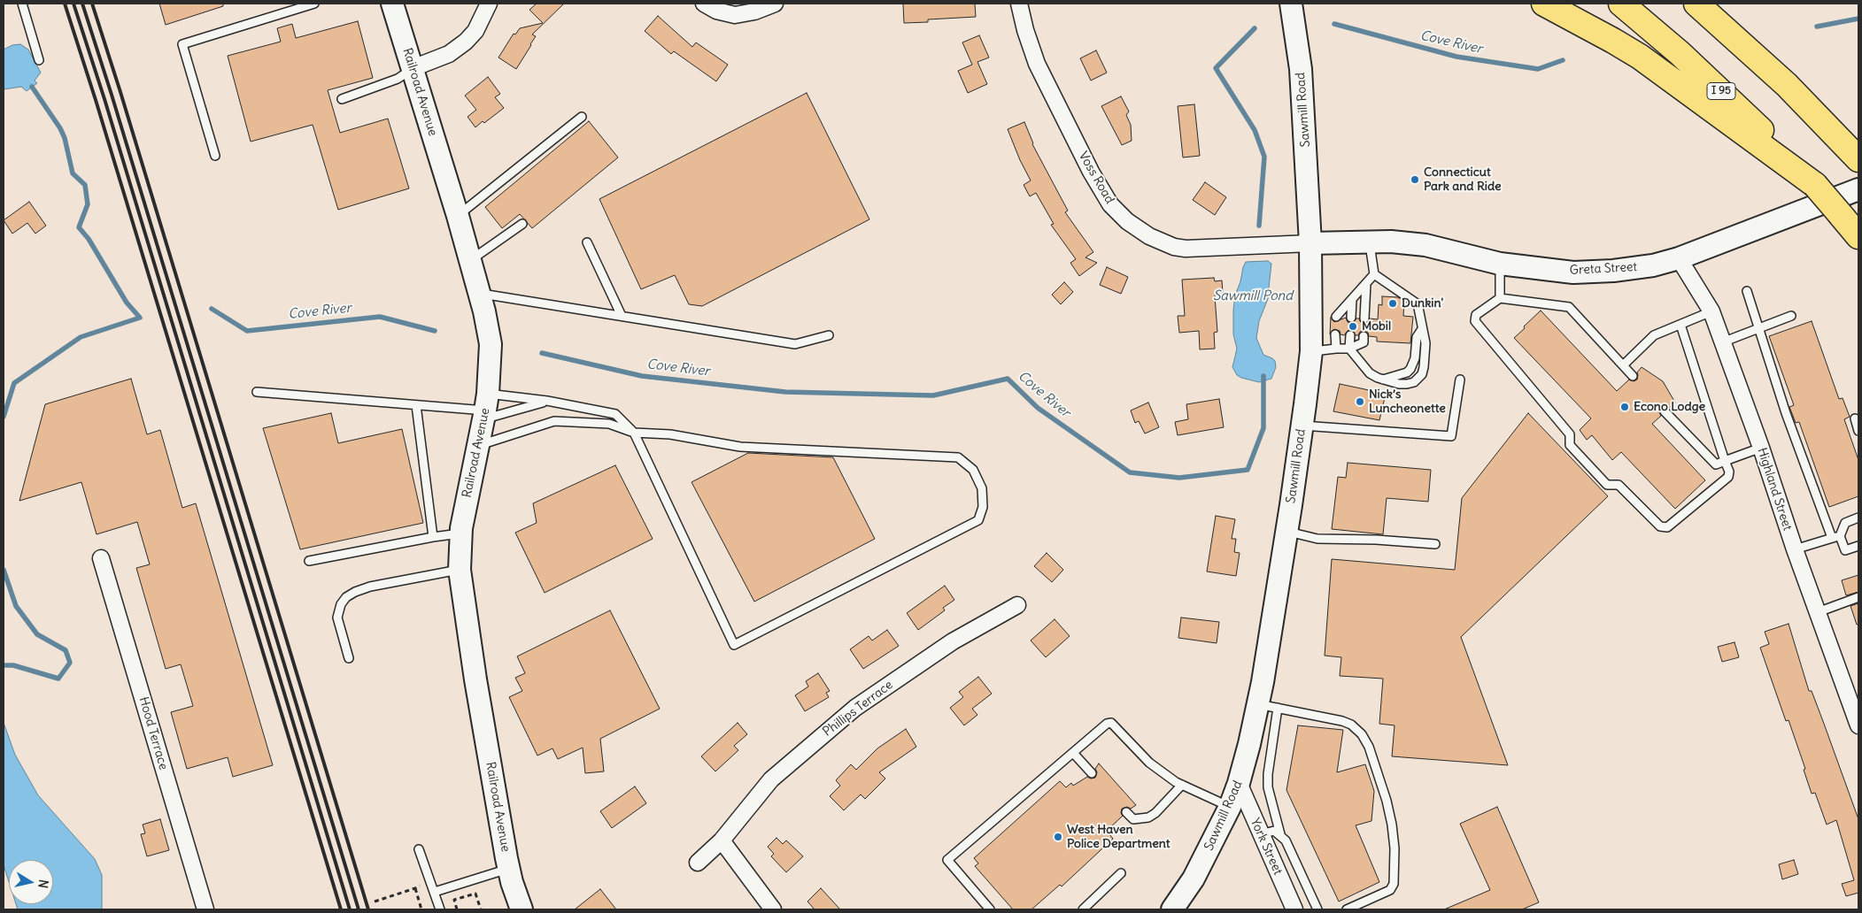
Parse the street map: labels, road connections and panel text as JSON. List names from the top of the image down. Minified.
{"streets":{"highway":["I 95"],"street":["Railroad Avenue","Sawmill Road","Voss Road","Greta Street","Highland Street","Phillips Terrace","Hood Terrace","York Street"]},"crossings":[["Sawmill Road","Voss Road"],["Sawmill Road","Greta Street"],["Sawmill Road","York Street"],["Voss Road","Greta Street"],["Greta Street","Highland Street"]],"water":["Cove River","Sawmill Pond"],"places":["Connecticut Park and Ride","Dunkin'","Mobil","Nick’s Luncheonette","Econo Lodge","West Haven Police Department"],"north":"right"}
